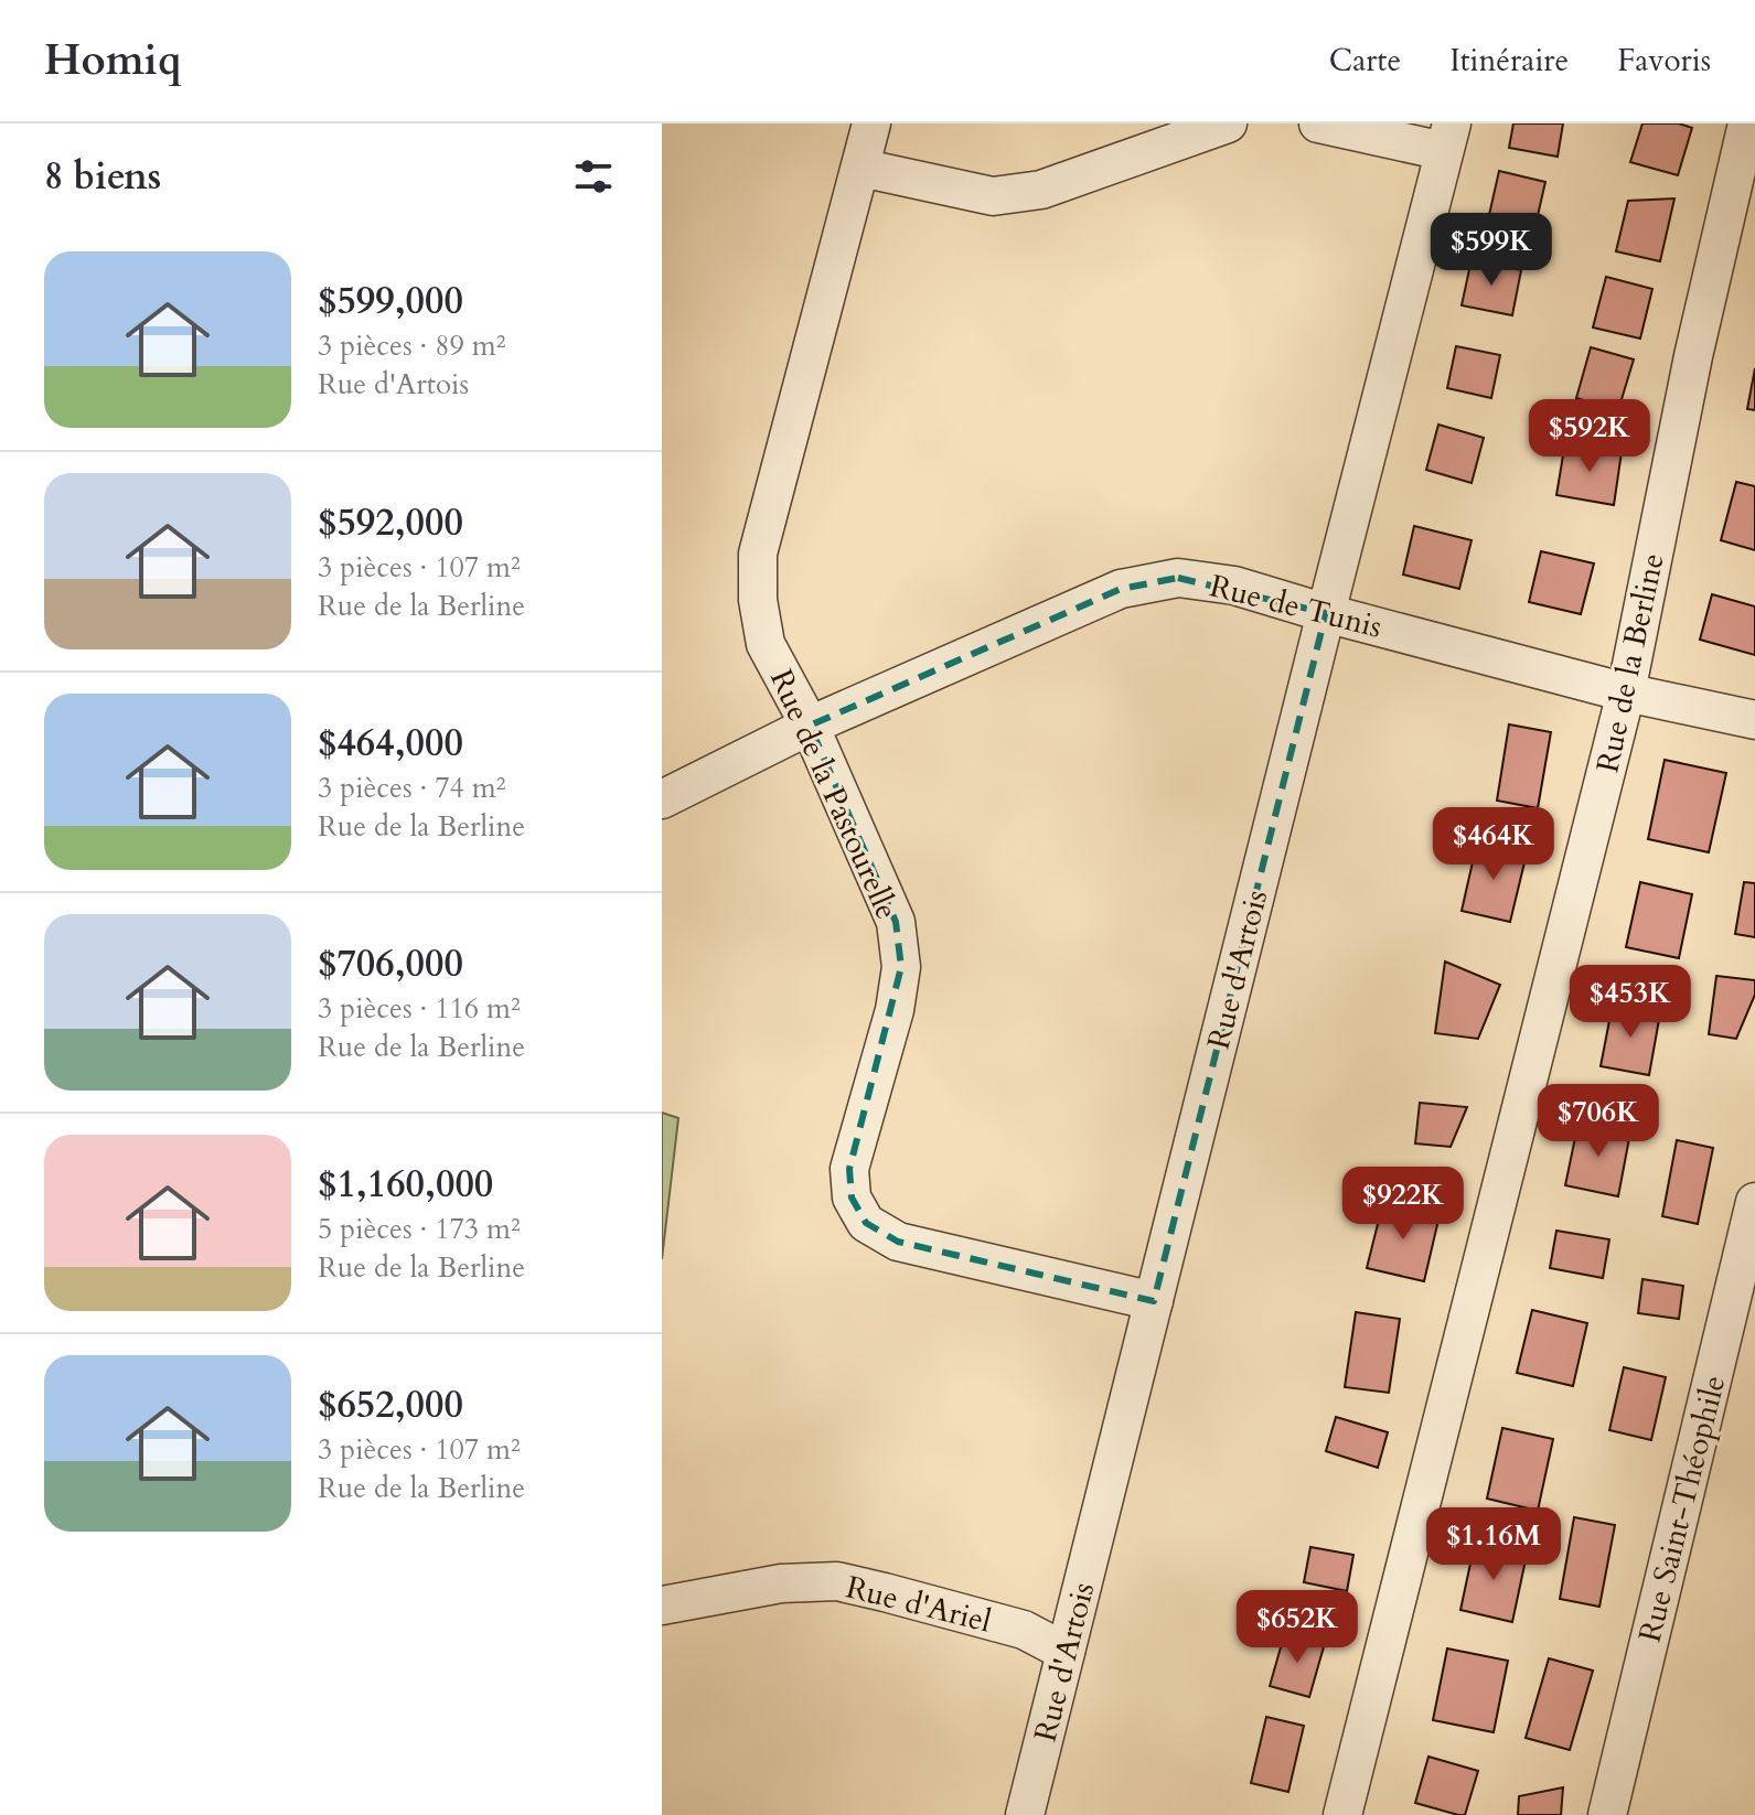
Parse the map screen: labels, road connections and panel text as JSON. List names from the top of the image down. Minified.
{"streets":{"street":["Rue de Tunis","Rue de la Berline","Rue de la Pastourelle","Rue d'Artois","Rue Saint-Théophile","Rue d'Ariel"]},"crossings":[["Rue de Tunis","Rue de la Berline"],["Rue de Tunis","Rue de la Pastourelle"],["Rue de Tunis","Rue d'Artois"],["Rue de la Pastourelle","Rue d'Artois"],["Rue d'Artois","Rue d'Ariel"]],"page":{"header":"Homiq","nav":["Carte","Itinéraire","Favoris"],"heading":"8 biens","price":["$599K","$592K","$464K","$453K","$706K","$922K","$1.16M","$652K"],"list":[{"name":"$599,000","note":"3 pièces · 89 m² · Rue d'Artois"},{"name":"$592,000","note":"3 pièces · 107 m² · Rue de la Berline"},{"name":"$464,000","note":"3 pièces · 74 m² · Rue de la Berline"},{"name":"$706,000","note":"3 pièces · 116 m² · Rue de la Berline"},{"name":"$1,160,000","note":"5 pièces · 173 m² · Rue de la Berline"},{"name":"$652,000","note":"3 pièces · 107 m² · Rue de la Berline"}]}}
